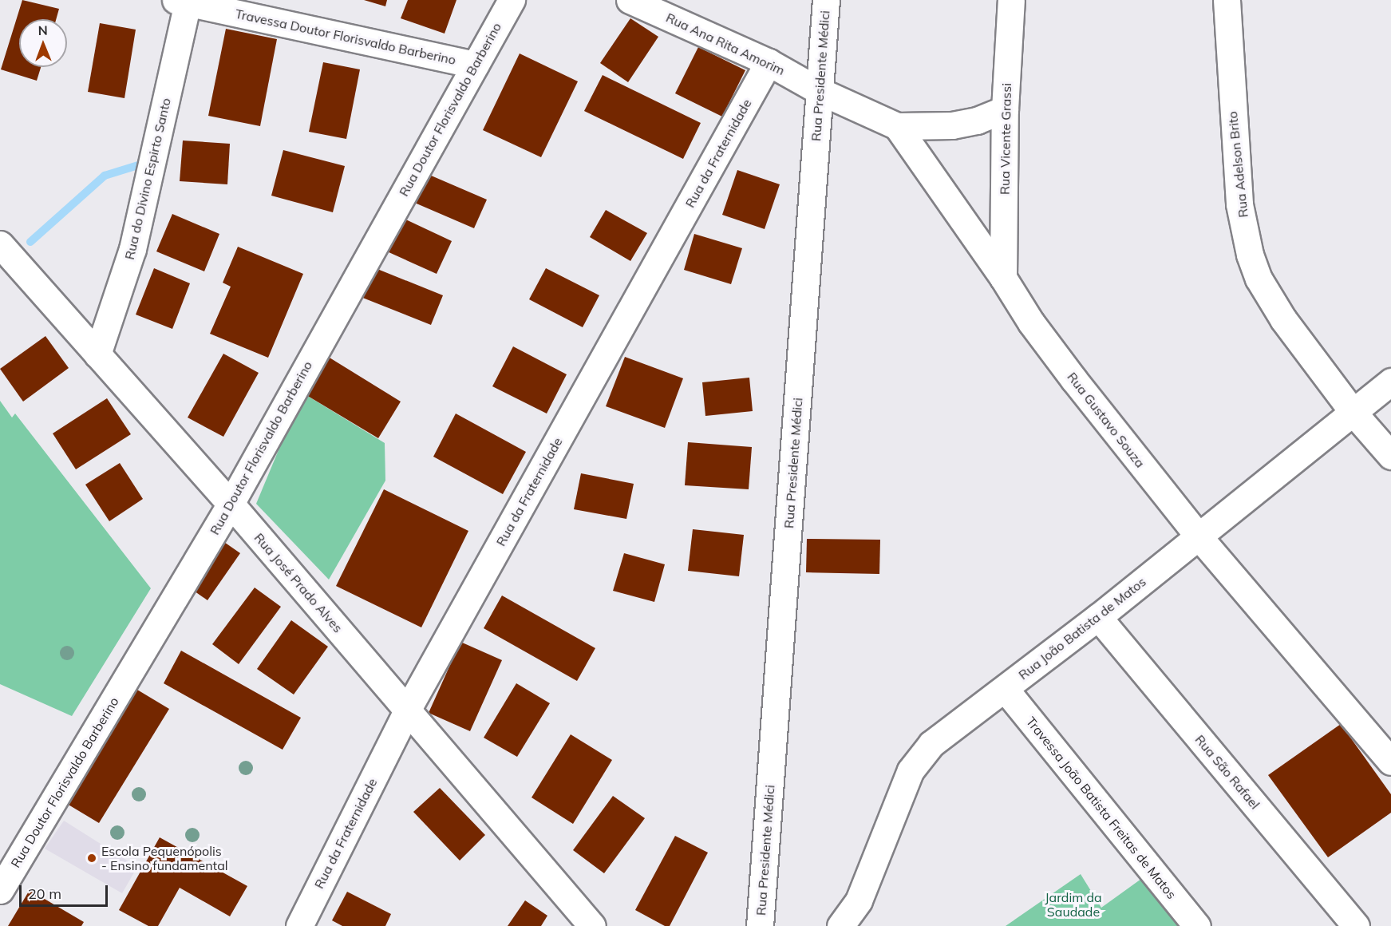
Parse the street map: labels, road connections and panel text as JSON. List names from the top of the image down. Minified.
{"streets":{"street":["Travessa Doutor Florisvaldo Barberino","Rua Ana Rita Amorim","Rua Presidente Médici","Rua Doutor Florisvaldo Barberino","Rua Vicente Grassi","Rua da Fraternidade","Rua Adelson Brito","Rua do Divino Espirto Santo","Rua Gustavo Souza","Rua José Prado Alves","Rua João Batista de Matos","Rua São Rafael","Travessa João Batista Freitas de Matos"]},"crossings":[["Travessa Doutor Florisvaldo Barberino","Rua Doutor Florisvaldo Barberino"],["Travessa Doutor Florisvaldo Barberino","Rua do Divino Espirto Santo"],["Rua Ana Rita Amorim","Rua Presidente Médici"],["Rua Ana Rita Amorim","Rua da Fraternidade"],["Rua Doutor Florisvaldo Barberino","Rua José Prado Alves"],["Rua Vicente Grassi","Rua Gustavo Souza"],["Rua da Fraternidade","Rua José Prado Alves"],["Rua Adelson Brito","Rua João Batista de Matos"],["Rua do Divino Espirto Santo","Rua José Prado Alves"],["Rua Gustavo Souza","Rua João Batista de Matos"],["Rua João Batista de Matos","Rua São Rafael"],["Rua João Batista de Matos","Travessa João Batista Freitas de Matos"]],"parks":["Jardim da Saudade"],"places":["Escola Pequenópolis - Ensino fundamental"],"scale_bar":"20 m","north":"top"}
